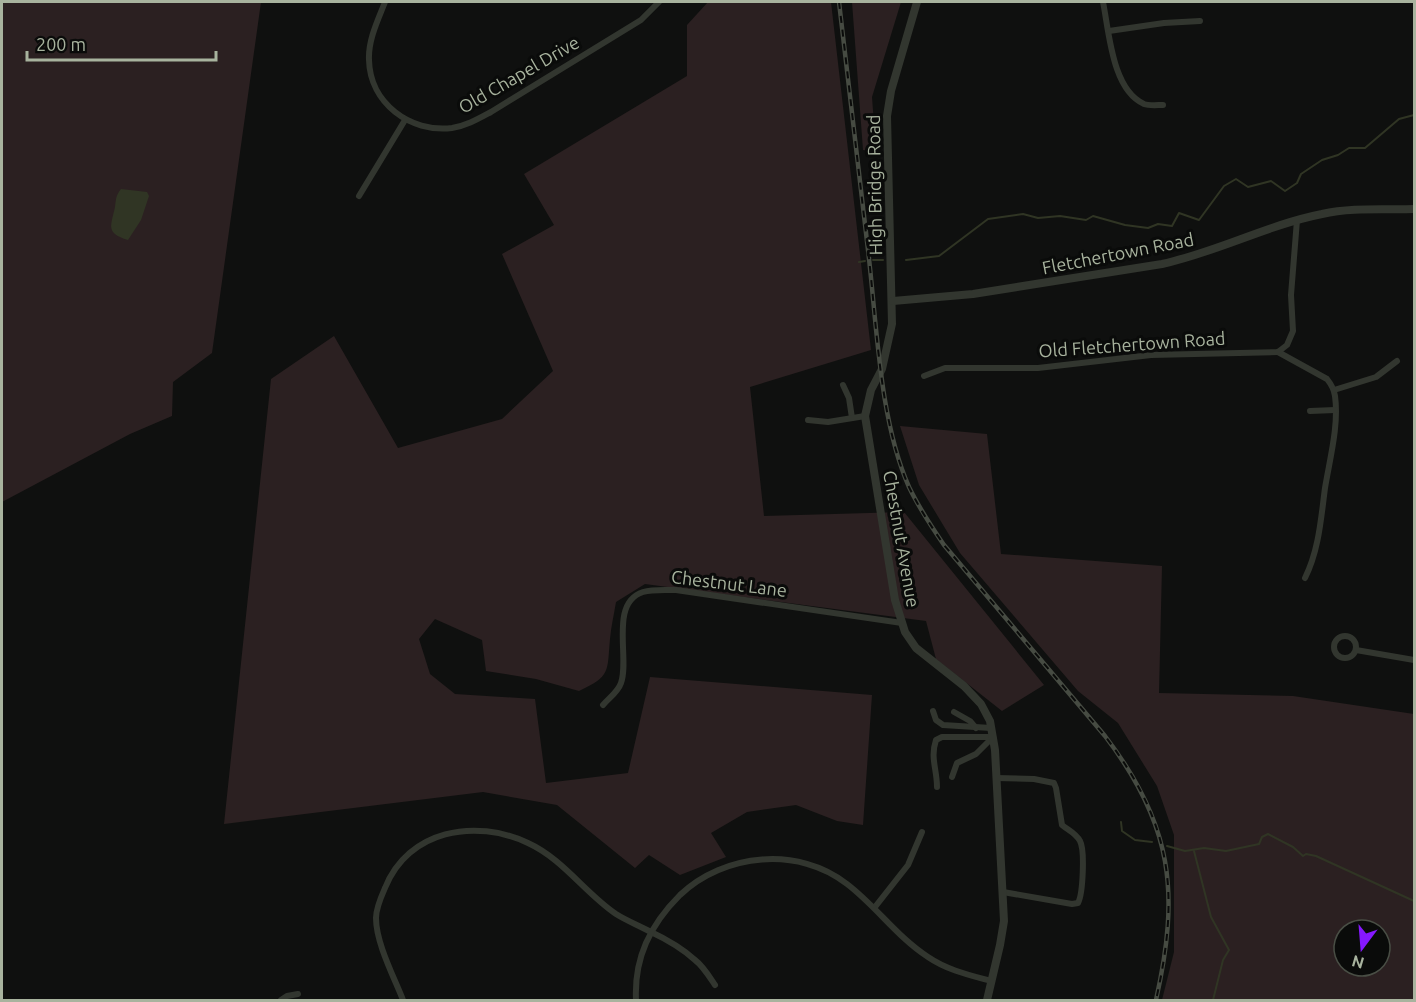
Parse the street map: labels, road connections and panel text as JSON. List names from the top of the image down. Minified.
{"streets":{"street":["Old Chapel Drive","High Bridge Road","Fletchertown Road","Old Fletchertown Road","Chestnut Avenue","Chestnut Lane"]},"crossings":[["High Bridge Road","Fletchertown Road"],["High Bridge Road","Chestnut Avenue"],["Fletchertown Road","Chestnut Avenue"],["Chestnut Avenue","Chestnut Lane"]],"scale_bar":"200 m","north":"bottom"}
